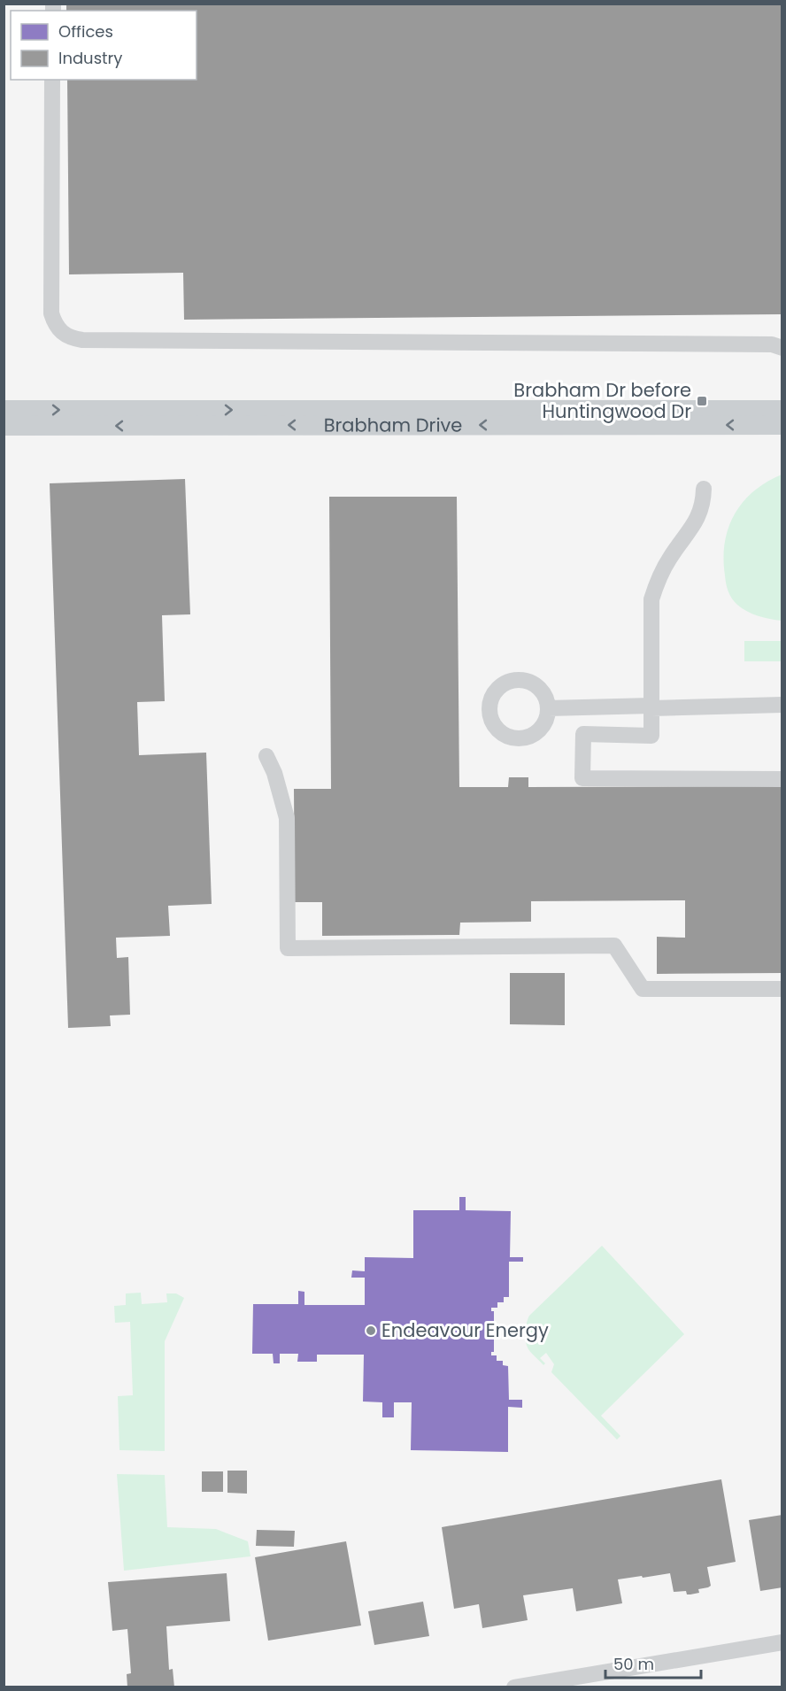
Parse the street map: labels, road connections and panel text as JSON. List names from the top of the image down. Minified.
{"streets":{"main road":["Brabham Drive"]},"places":{"transit":["Brabham Dr before Huntingwood Dr"],"other":["Endeavour Energy"]},"legend":["Offices","Industry"],"scale_bar":"50 m"}
